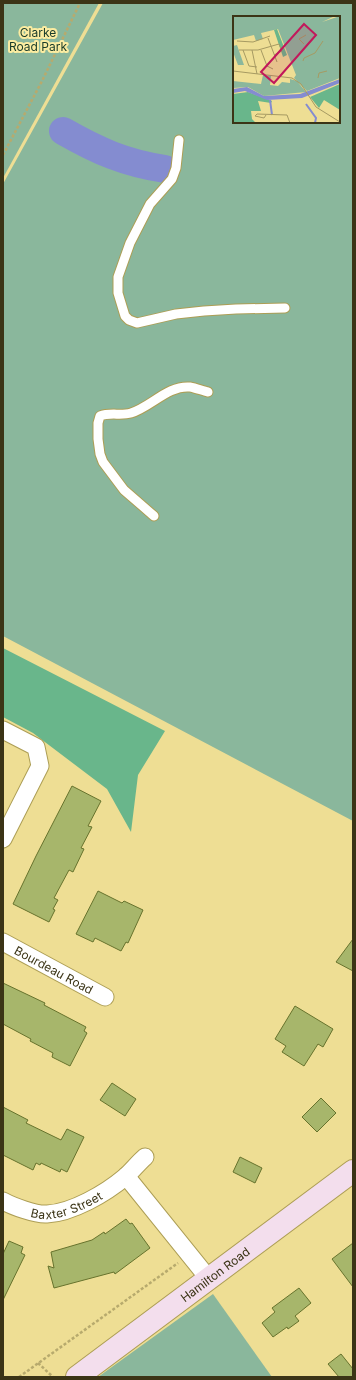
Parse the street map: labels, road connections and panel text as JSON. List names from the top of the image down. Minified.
{"streets":{"main road":["Hamilton Road"],"street":["Bourdeau Road","Baxter Street"]},"parks":["Clarke Road Park"]}
